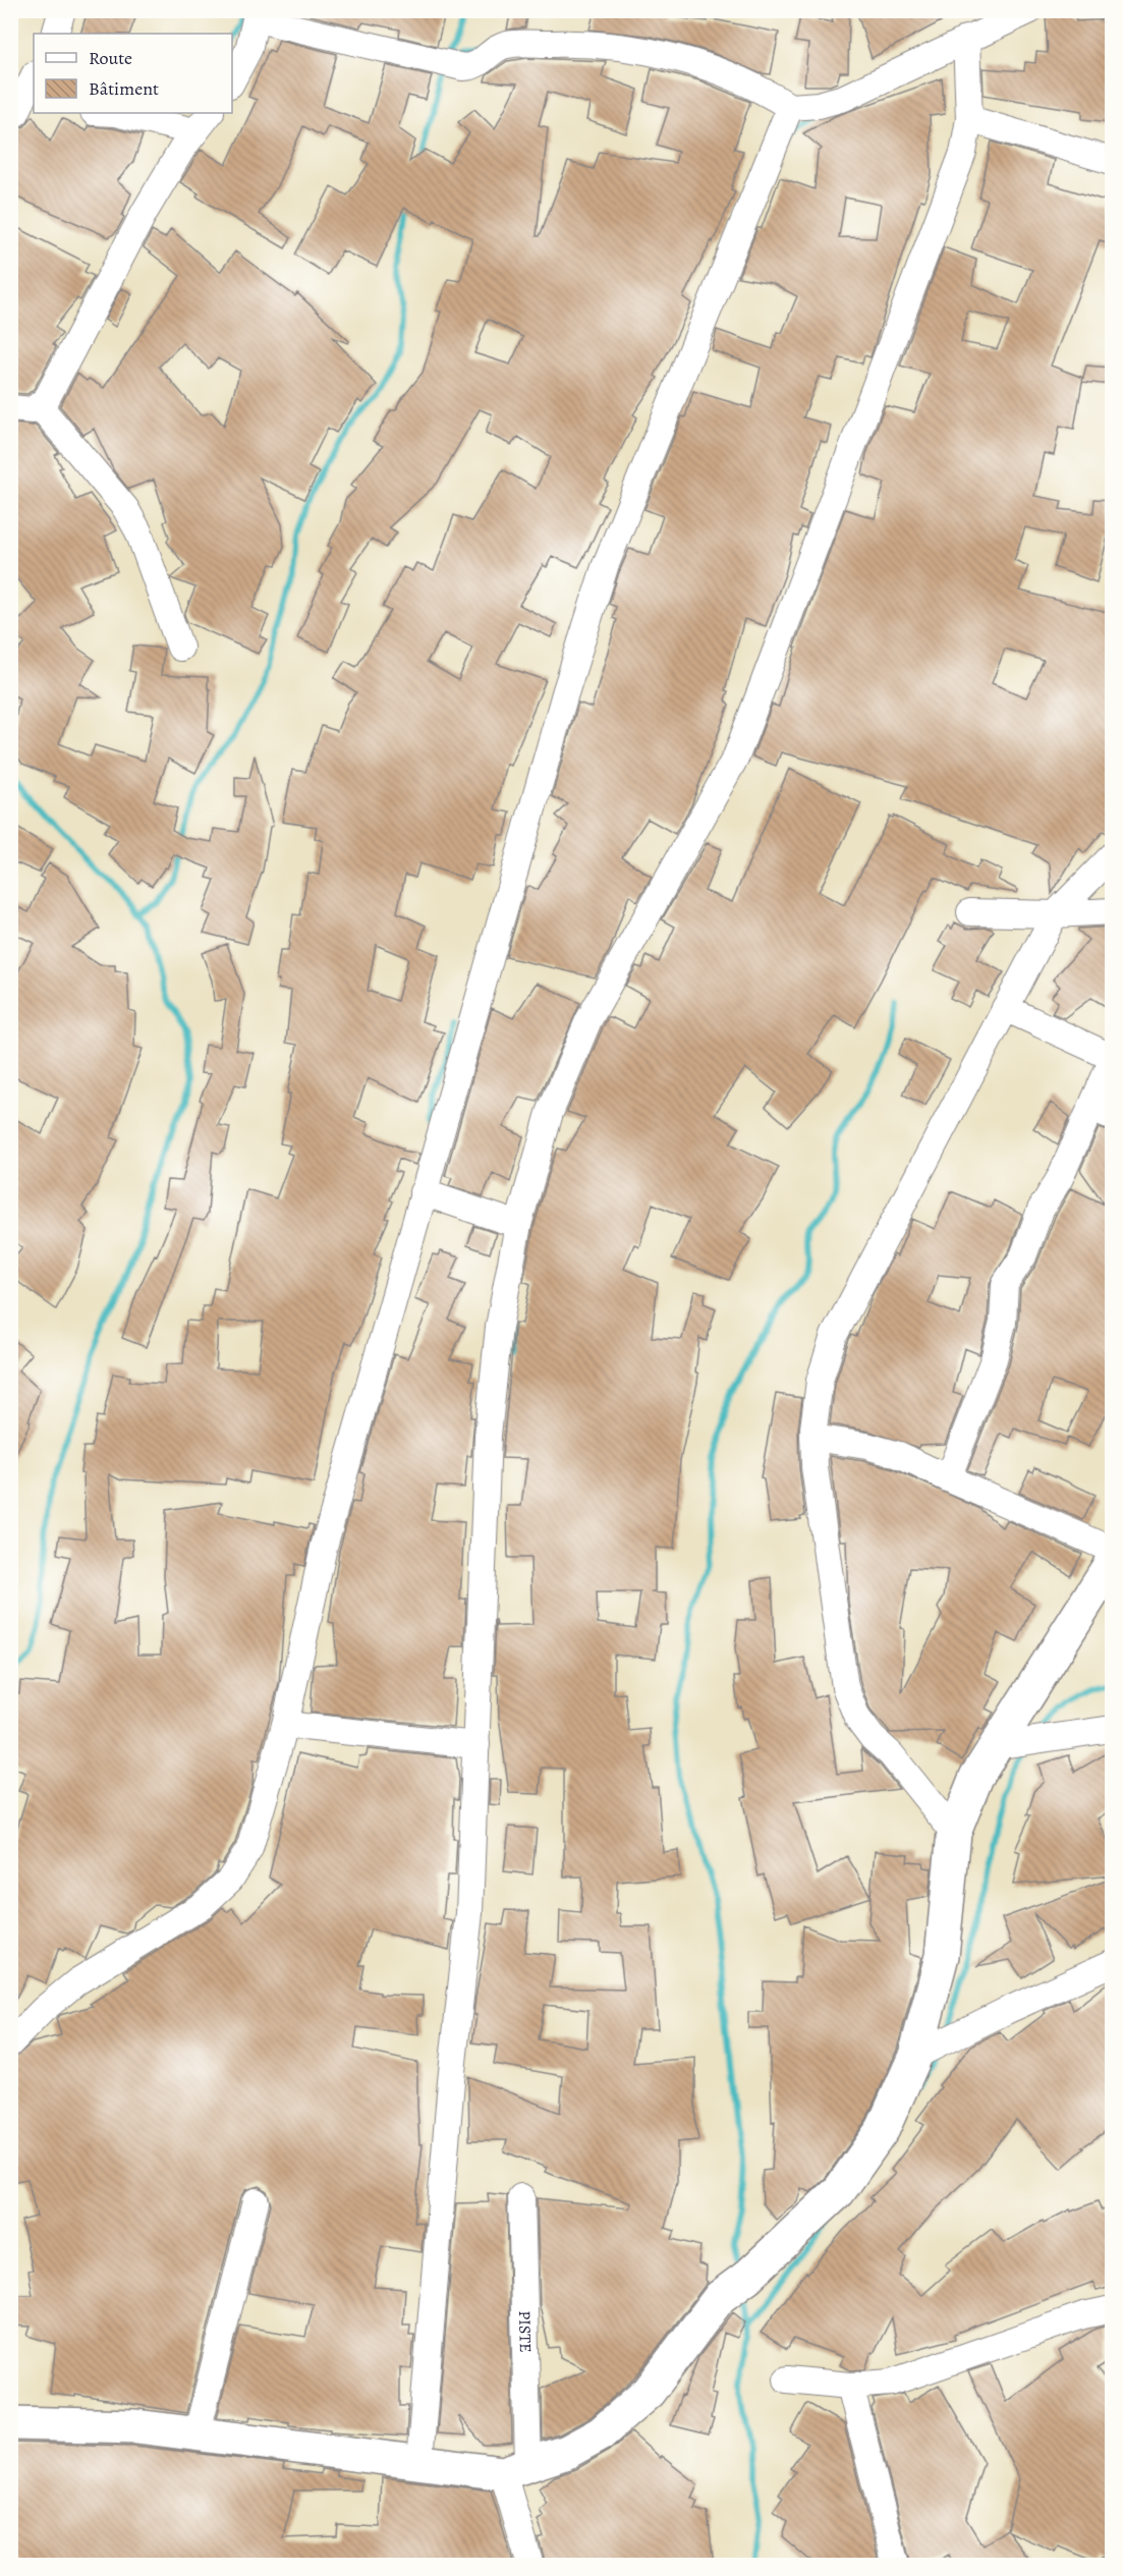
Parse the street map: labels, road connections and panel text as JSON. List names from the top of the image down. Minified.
{"streets":{"street":["PISTE"]},"legend":["Route","Bâtiment"]}
